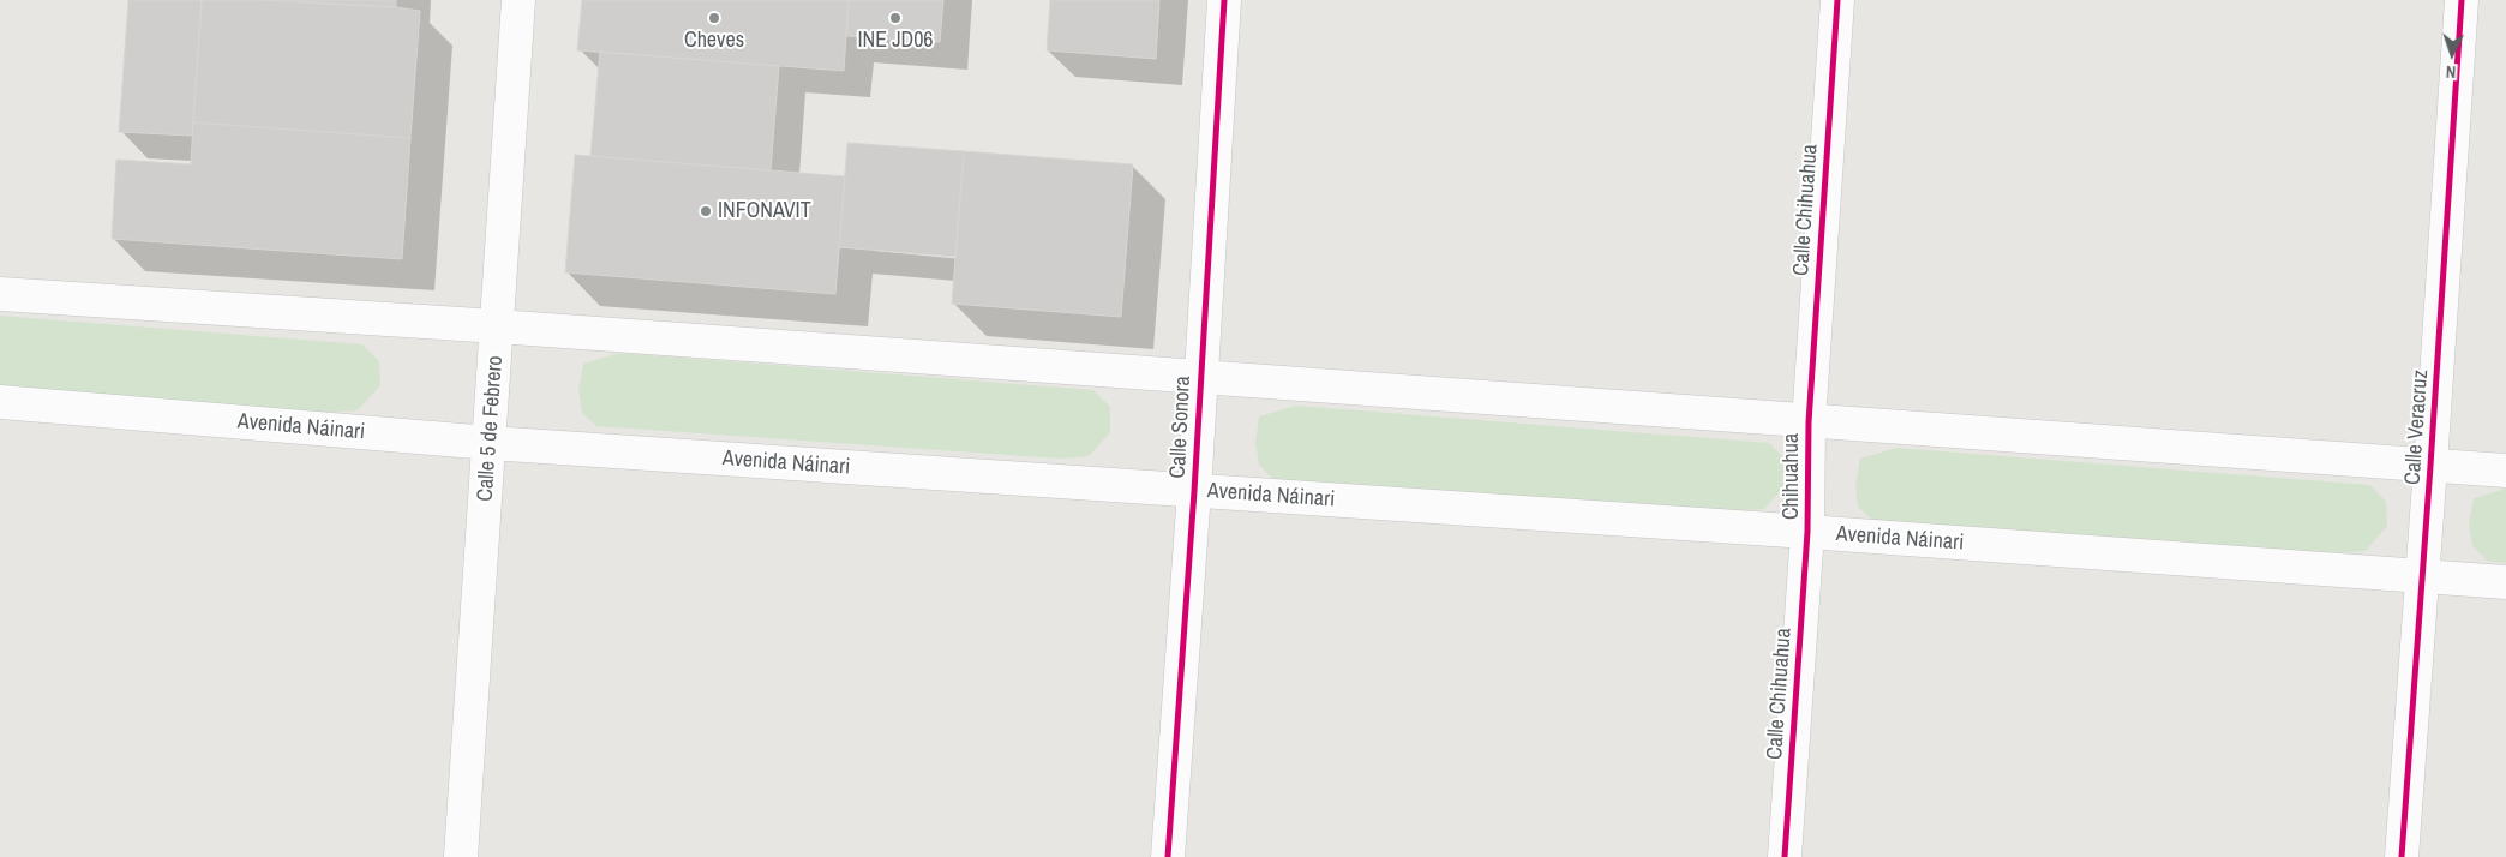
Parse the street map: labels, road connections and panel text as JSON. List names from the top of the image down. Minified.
{"streets":{"main road":["Calle Chihuahua","Avenida Náinari","Calle Sonora","Calle Veracruz","Calle 5 de Febrero","Chihuahua"]},"crossings":[["Calle Chihuahua","Avenida Náinari"],["Calle Chihuahua","Chihuahua"],["Avenida Náinari","Calle Sonora"],["Avenida Náinari","Calle Veracruz"],["Avenida Náinari","Calle 5 de Febrero"],["Avenida Náinari","Chihuahua"]],"places":["Cheves","INE JD06","INFONAVIT"],"north":"bottom"}
